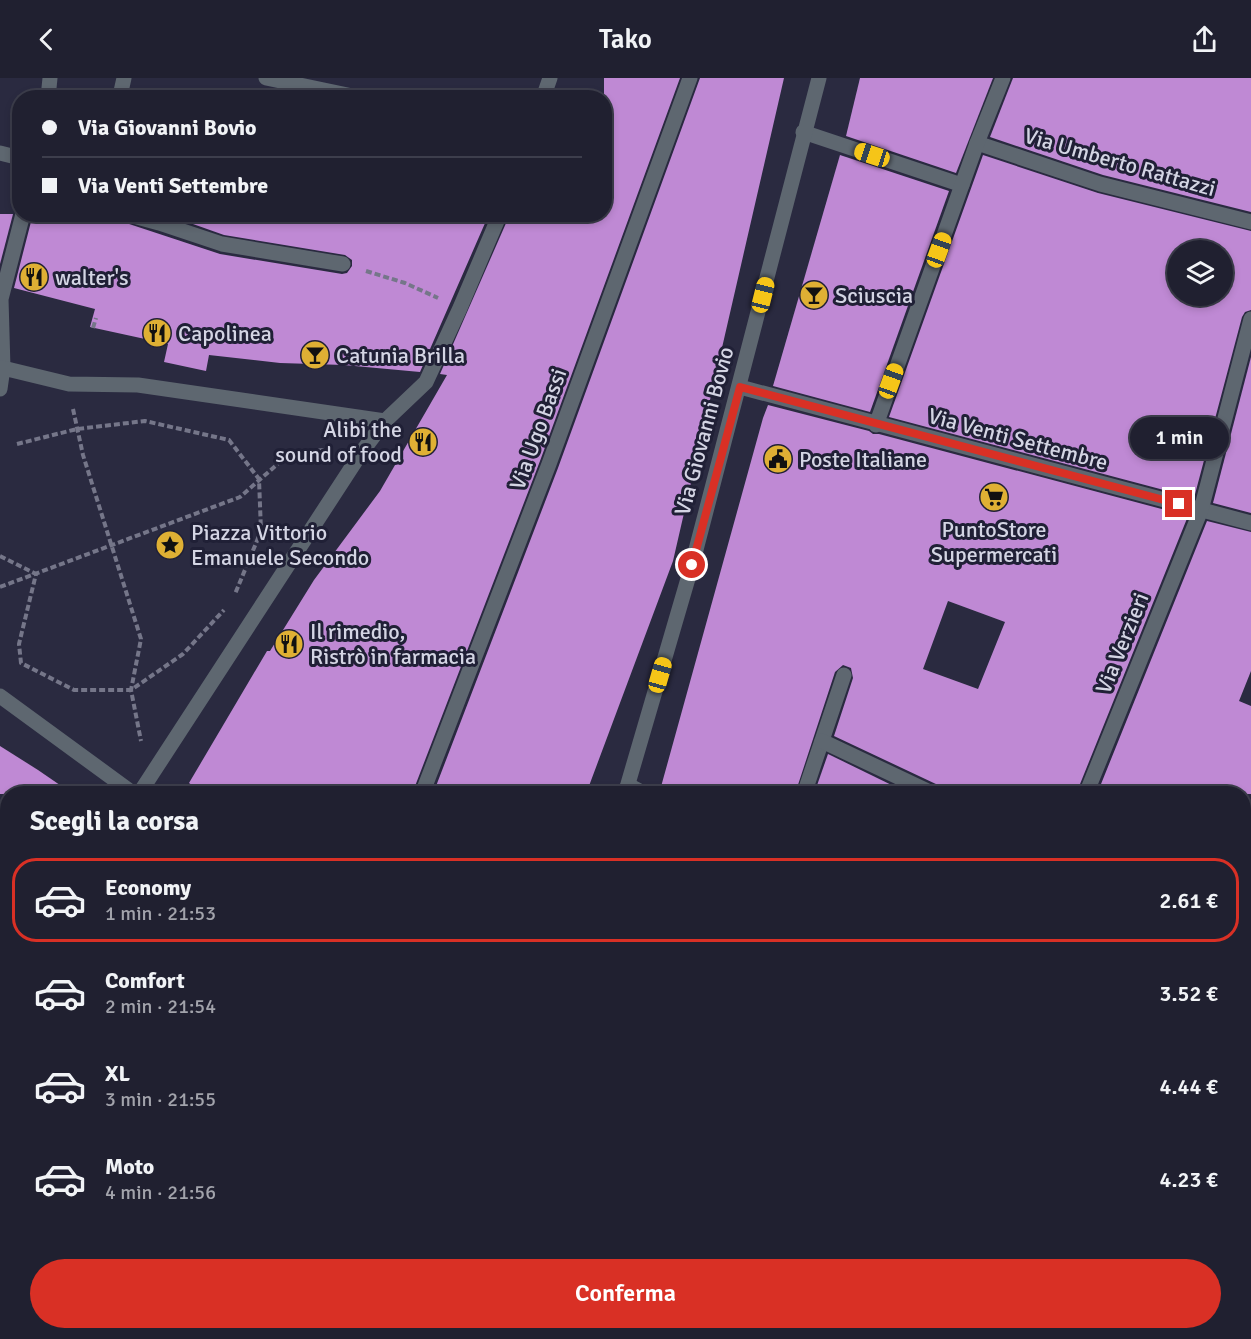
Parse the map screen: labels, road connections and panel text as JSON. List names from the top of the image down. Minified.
{"streets":{"street":["Via Umberto Rattazzi","Via Ugo Bassi","Via Giovanni Bovio","Via Venti Settembre","Via Verzieri"]},"crossings":[["Via Giovanni Bovio","Via Venti Settembre"],["Via Venti Settembre","Via Verzieri"]],"places":{"restaurant":["walter's","Capolinea","Alibi the sound of food","Il rimedio, Ristrò in farmacia"],"bar":["Sciuscia","Catunia Brilla"],"public building":["Poste Italiane"],"supermarket":["PuntoStore Supermercati"],"place":["Piazza Vittorio Emanuele Secondo"]},"page":{"header":"Tako","banner":["Via Giovanni Bovio","Via Venti Settembre"],"bubble":"1 min","heading":"Scegli la corsa","list":[{"name":"Economy","note":"1 min · 21:53","value":"2.61 €"},{"name":"Comfort","note":"2 min · 21:54","value":"3.52 €"},{"name":"XL","note":"3 min · 21:55","value":"4.44 €"},{"name":"Moto","note":"4 min · 21:56","value":"4.23 €"}],"buttons":"Conferma"}}
